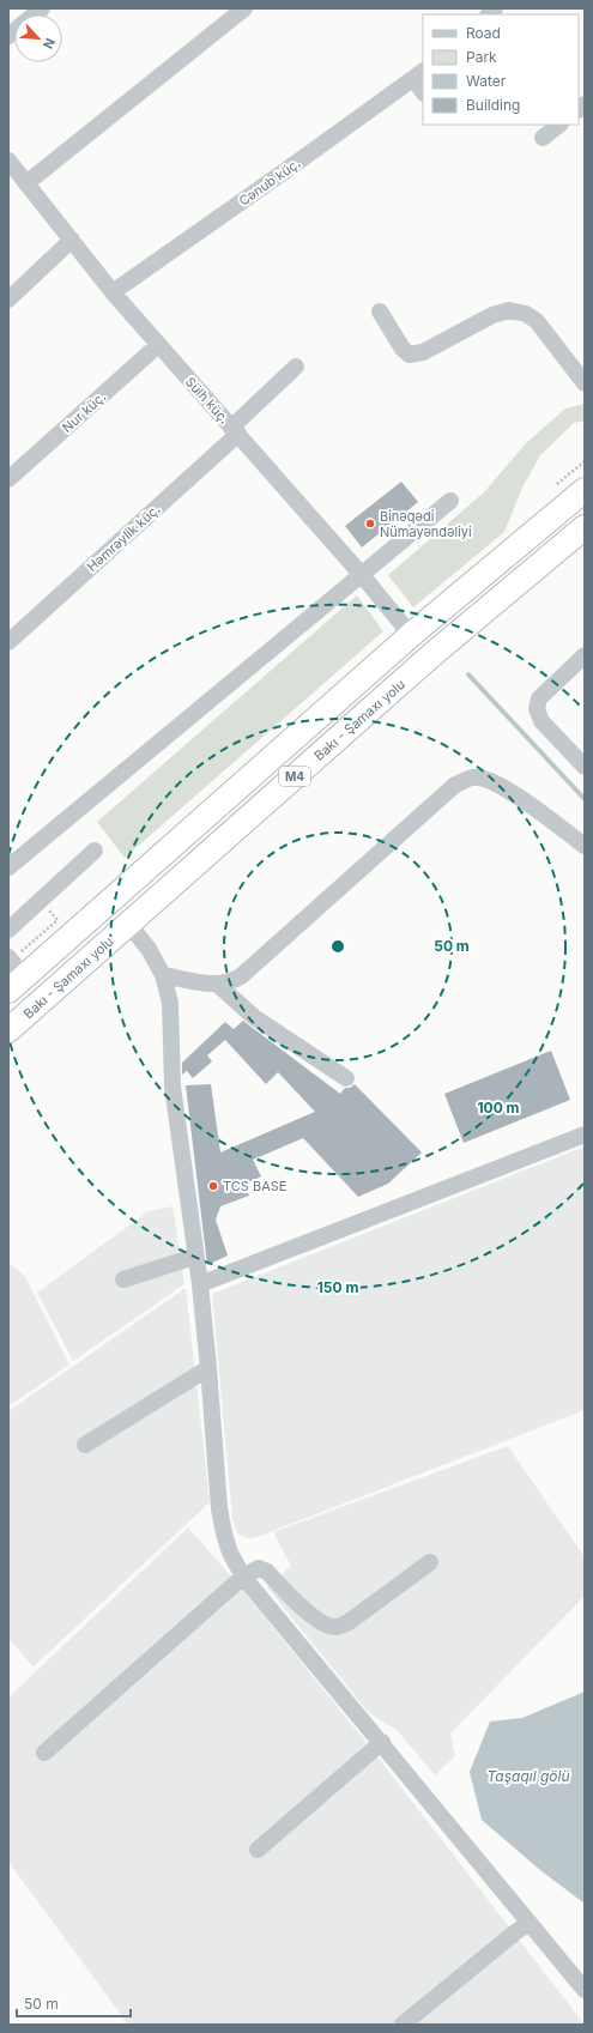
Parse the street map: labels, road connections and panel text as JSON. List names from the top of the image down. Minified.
{"streets":{"highway":["Bakı - Şamaxı yolu","M4"],"street":["Cənub küç.","Sülh küç.","Nur küç.","Həmrəylik küç."]},"crossings":[["Cənub küç.","Sülh küç."],["Sülh küç.","Nur küç."],["Sülh küç.","Həmrəylik küç."],["Sülh küç.","M4"]],"water":["Taşaqıl gölü"],"places":["Binəqədi Nümayəndəliyi","TCS BASE"],"legend":["Road","Park","Water","Building"],"scale_bar":"50 m","north":"bottom right","rings":["50 m","100 m","150 m"]}
